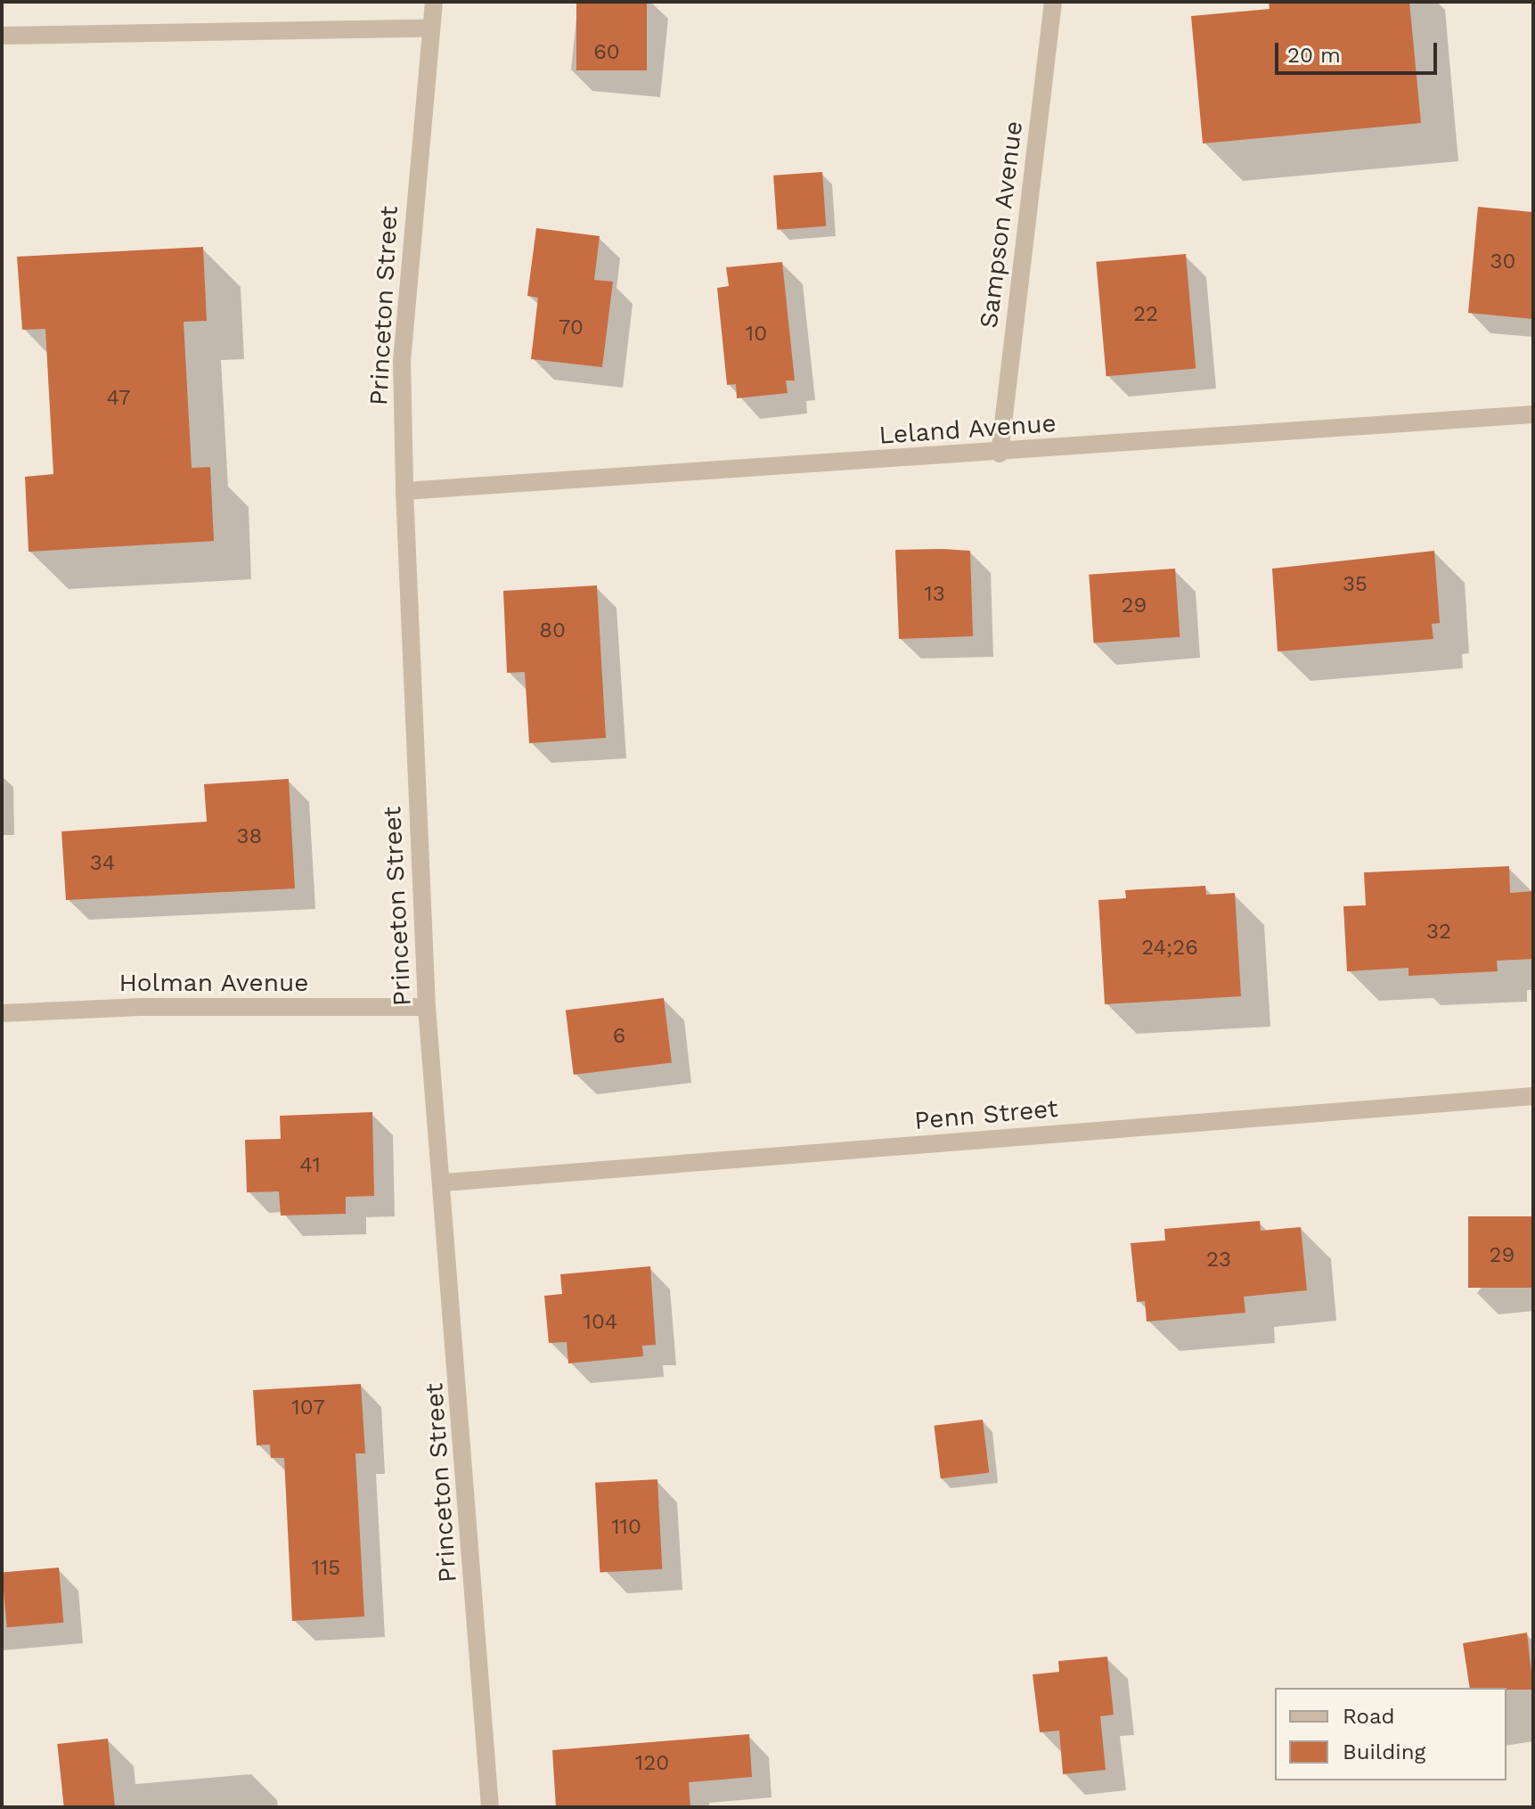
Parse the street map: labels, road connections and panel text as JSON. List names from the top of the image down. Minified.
{"streets":{"street":["Sampson Avenue","Princeton Street","Leland Avenue","Holman Avenue","Penn Street"]},"crossings":[["Sampson Avenue","Leland Avenue"],["Princeton Street","Leland Avenue"],["Princeton Street","Holman Avenue"],["Princeton Street","Penn Street"]],"house_numbers":["60","30","22","70","10","47","35","13","29","80","38","34","32","24;26","6","41","29","23","104","107","110","115","120"],"legend":["Road","Building"],"scale_bar":"20 m"}
